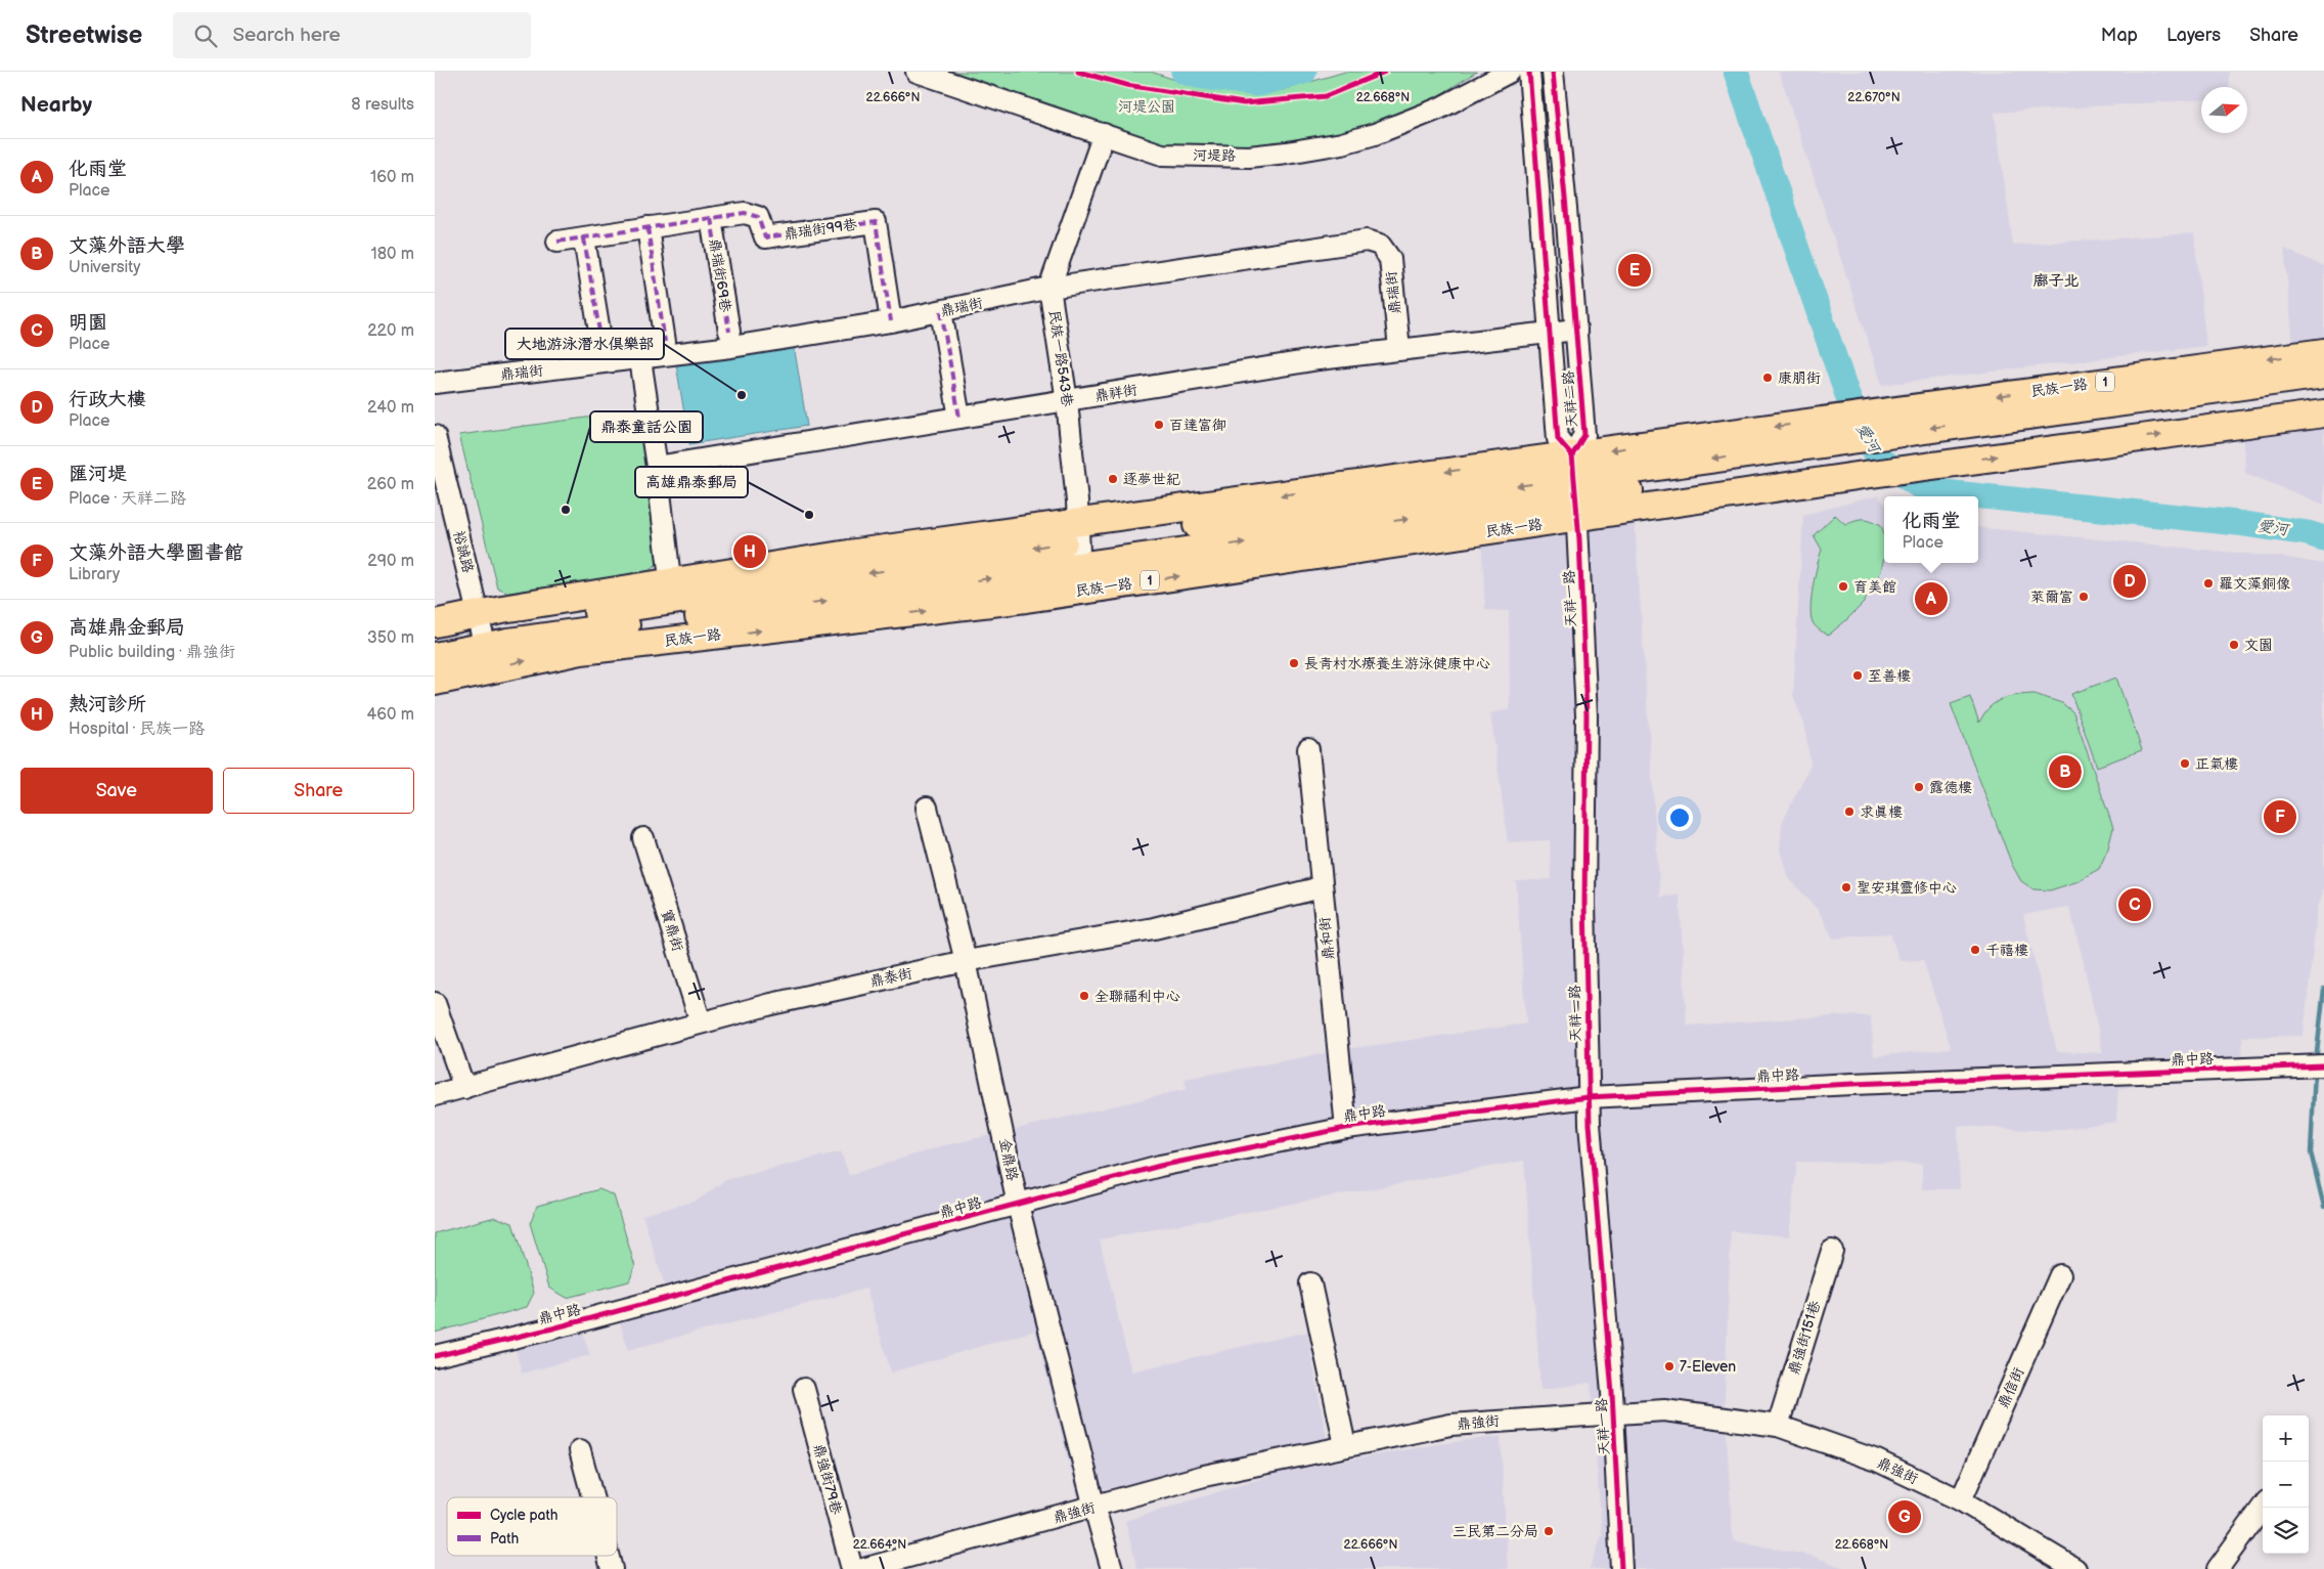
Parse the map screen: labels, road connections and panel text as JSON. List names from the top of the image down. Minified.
{"streets":{"main road":["1","民族一路"],"street":["河堤路","鼎瑞街99巷","鼎瑞街69巷","鼎瑞街","民族一路543巷","鼎祥街","天祥二路","裕誠路","天祥一路","寶鼎街","鼎和街","鼎泰街","鼎中路","金鼎路","鼎強街151巷","鼎信街","鼎強街","鼎強街79巷"]},"crossings":[["河堤路","民族一路543巷"],["鼎瑞街99巷","鼎瑞街69巷"],["鼎瑞街99巷","鼎瑞街"],["鼎瑞街","民族一路543巷"],["鼎瑞街","鼎祥街"],["民族一路543巷","民族一路"],["民族一路543巷","鼎祥街"],["1","民族一路"],["民族一路","天祥二路"],["民族一路","裕誠路"],["民族一路","天祥一路"],["鼎祥街","天祥二路"],["天祥二路","天祥一路"],["天祥一路","鼎中路"],["天祥一路","鼎強街"],["寶鼎街","鼎泰街"],["鼎和街","鼎泰街"],["鼎和街","鼎中路"],["鼎泰街","金鼎路"],["鼎中路","金鼎路"],["金鼎路","鼎強街"],["鼎強街151巷","鼎強街"],["鼎信街","鼎強街"]],"districts":["廍子北"],"water":["愛河"],"parks":["河堤公園"],"places":["康朋街","大地游泳潛水俱樂部","百達富御","逐夢世紀","鼎泰童話公園","高雄鼎泰郵局","羅文藻銅像","育美館","萊爾富","文園","長青村水療養生游泳健康中心","至善樓","正氣樓","露德樓","求真樓","聖安琪靈修中心","千禧樓","全聯福利中心","7-Eleven","三民第二分局"],"legend":["Cycle path","Path"],"north":"right","page":{"header":"Streetwise","search":"Search here","nav":["Map","Layers","Share"],"heading":["Nearby","8 results"],"list":[{"mark":"A","name":"化雨堂","note":"Place","value":"160 m"},{"mark":"B","name":"文藻外語大學","note":"University","value":"180 m"},{"mark":"C","name":"明園","note":"Place","value":"220 m"},{"mark":"D","name":"行政大樓","note":"Place","value":"240 m"},{"mark":"E","name":"匯河堤","note":"Place · 天祥二路","value":"260 m"},{"mark":"F","name":"文藻外語大學圖書館","note":"Library","value":"290 m"},{"mark":"G","name":"高雄鼎金郵局","note":"Public building · 鼎強街","value":"350 m"},{"mark":"H","name":"熱河診所","note":"Hospital · 民族一路","value":"460 m"}],"pins":["E","H","D","A","B","F","C","G"],"popup":["化雨堂","Place"],"buttons":["Save","Share"],"map_buttons":["+","−"]},"coordinates":["22.666°N","22.668°N","22.670°N","22.664°N"]}
